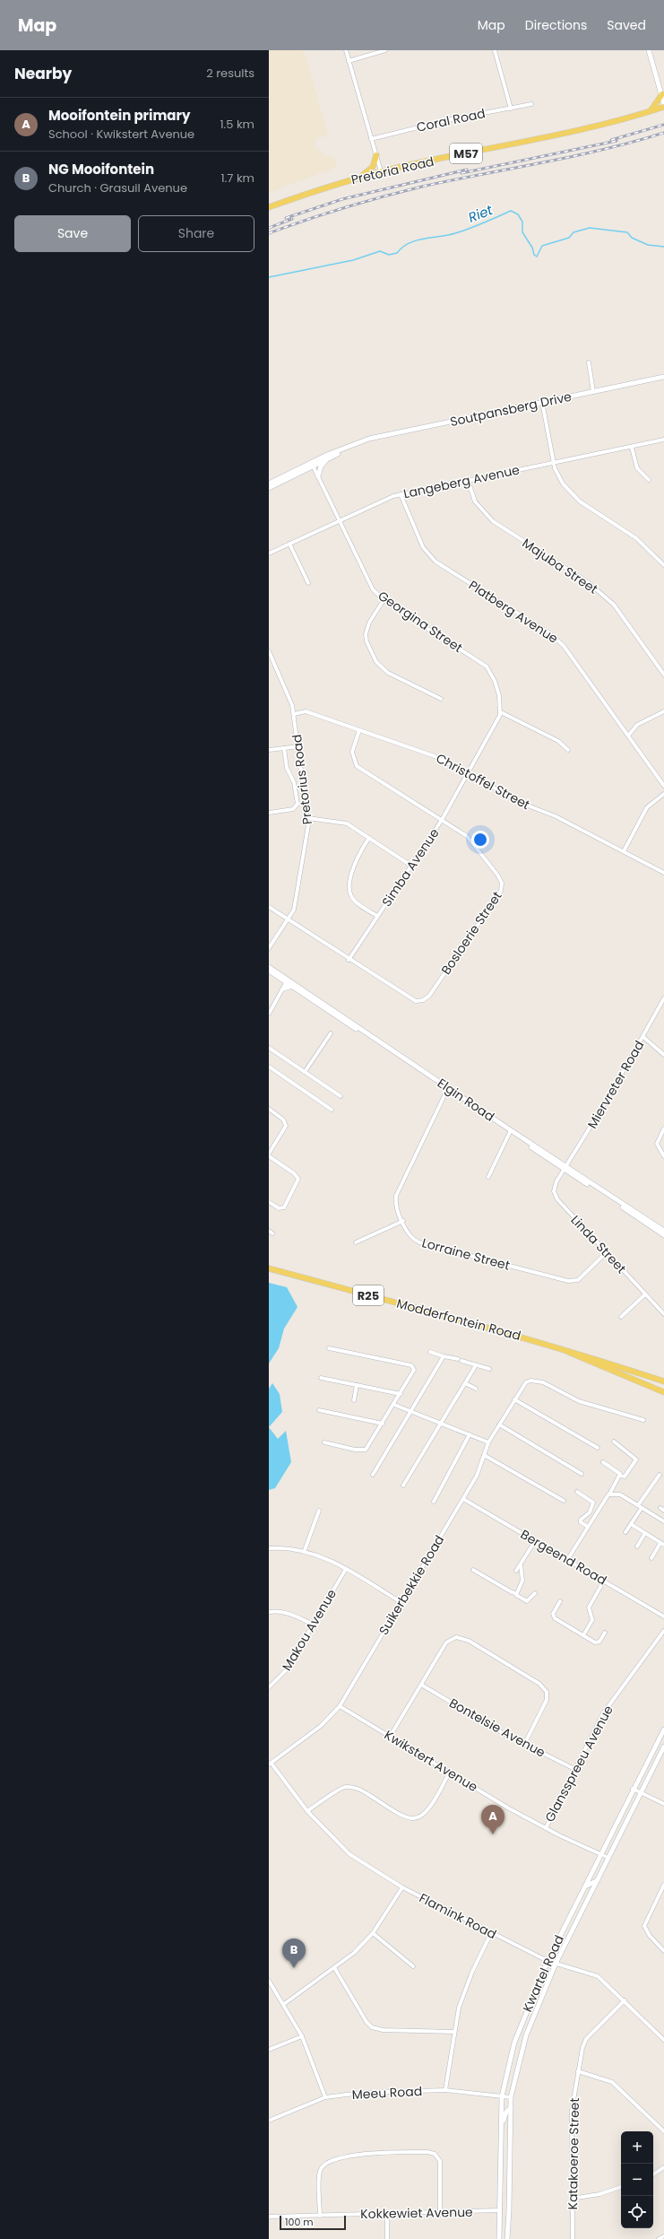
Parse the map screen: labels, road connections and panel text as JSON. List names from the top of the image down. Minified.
{"streets":{"main road":["M57","Pretoria Road","R25","Modderfontein Road"],"street":["Coral Road","Soutpansberg Drive","Langeberg Avenue","Majuba Street","Platberg Avenue","Georgina Street","Pretorius Road","Christoffel Street","Simba Avenue","Bosloerie Street","Miervreter Road","Elgin Road","Linda Street","Lorraine Street","Bergeend Road","Suikerbekkie Road","Makou Avenue","Bontelsie Avenue","Kwikstert Avenue","Glansspreeu Avenue","Flamink Road","Kwartel Road","Meeu Road","Katakoeroe Street","Kokkewiet Avenue"]},"crossings":[["Soutpansberg Drive","Georgina Street"],["Langeberg Avenue","Majuba Street"],["Langeberg Avenue","Platberg Avenue"],["Langeberg Avenue","Georgina Street"],["Pretorius Road","Christoffel Street"],["Pretorius Road","Bosloerie Street"],["Christoffel Street","Simba Avenue"],["Christoffel Street","Bosloerie Street"],["Simba Avenue","Bosloerie Street"],["Miervreter Road","Elgin Road"],["Miervreter Road","Linda Street"],["Elgin Road","Linda Street"],["Elgin Road","Lorraine Street"],["Linda Street","Lorraine Street"],["Bergeend Road","Suikerbekkie Road"],["Suikerbekkie Road","Kwikstert Avenue"],["Suikerbekkie Road","Flamink Road"],["Bontelsie Avenue","Glansspreeu Avenue"],["Kwikstert Avenue","Glansspreeu Avenue"],["Kwikstert Avenue","Kwartel Road"],["Flamink Road","Kwartel Road"],["Flamink Road","Katakoeroe Street"],["Kwartel Road","Meeu Road"],["Kwartel Road","Kokkewiet Avenue"]],"water":["Riet"],"scale_bar":"100 m","page":{"header":"Map","nav":["Map","Directions","Saved"],"heading":["Nearby","2 results"],"list":[{"mark":"A","name":"Mooifontein primary","note":"School · Kwikstert Avenue","value":"1.5 km"},{"mark":"B","name":"NG Mooifontein","note":"Church · Grasuil Avenue","value":"1.7 km"}],"buttons":["Save","Share"],"pins":["A","B"],"map_buttons":["+","−"],"scale":"100 m"}}
